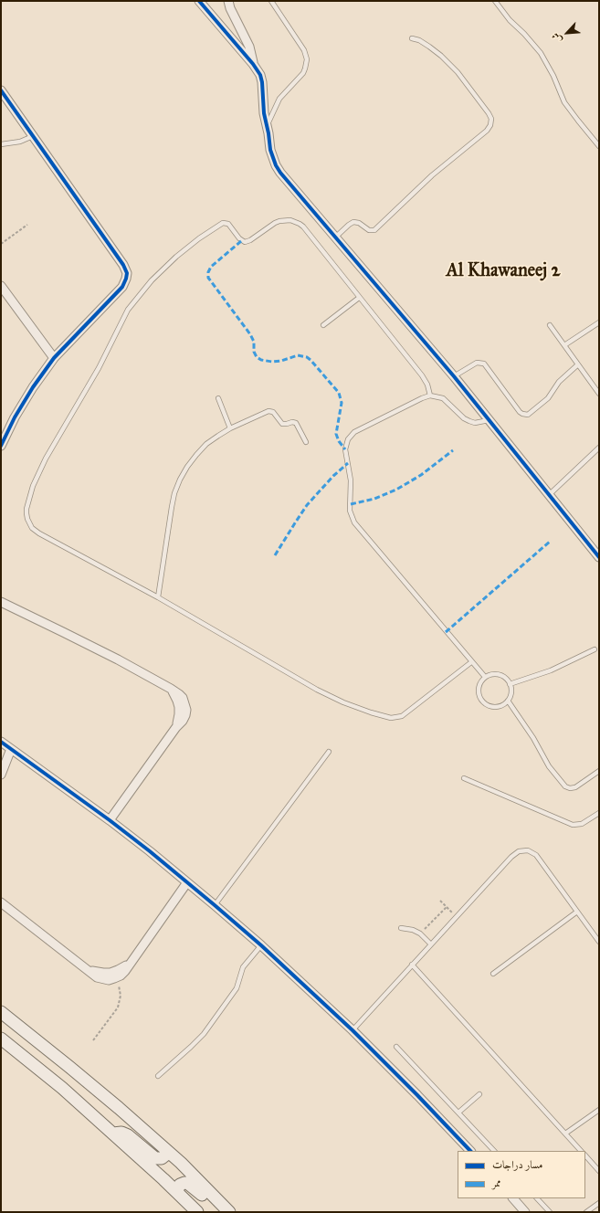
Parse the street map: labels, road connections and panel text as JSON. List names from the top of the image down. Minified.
{"districts":["Al Khawaneej 2"],"legend":["مسار دراجات","ممر"],"north":"bottom left"}
